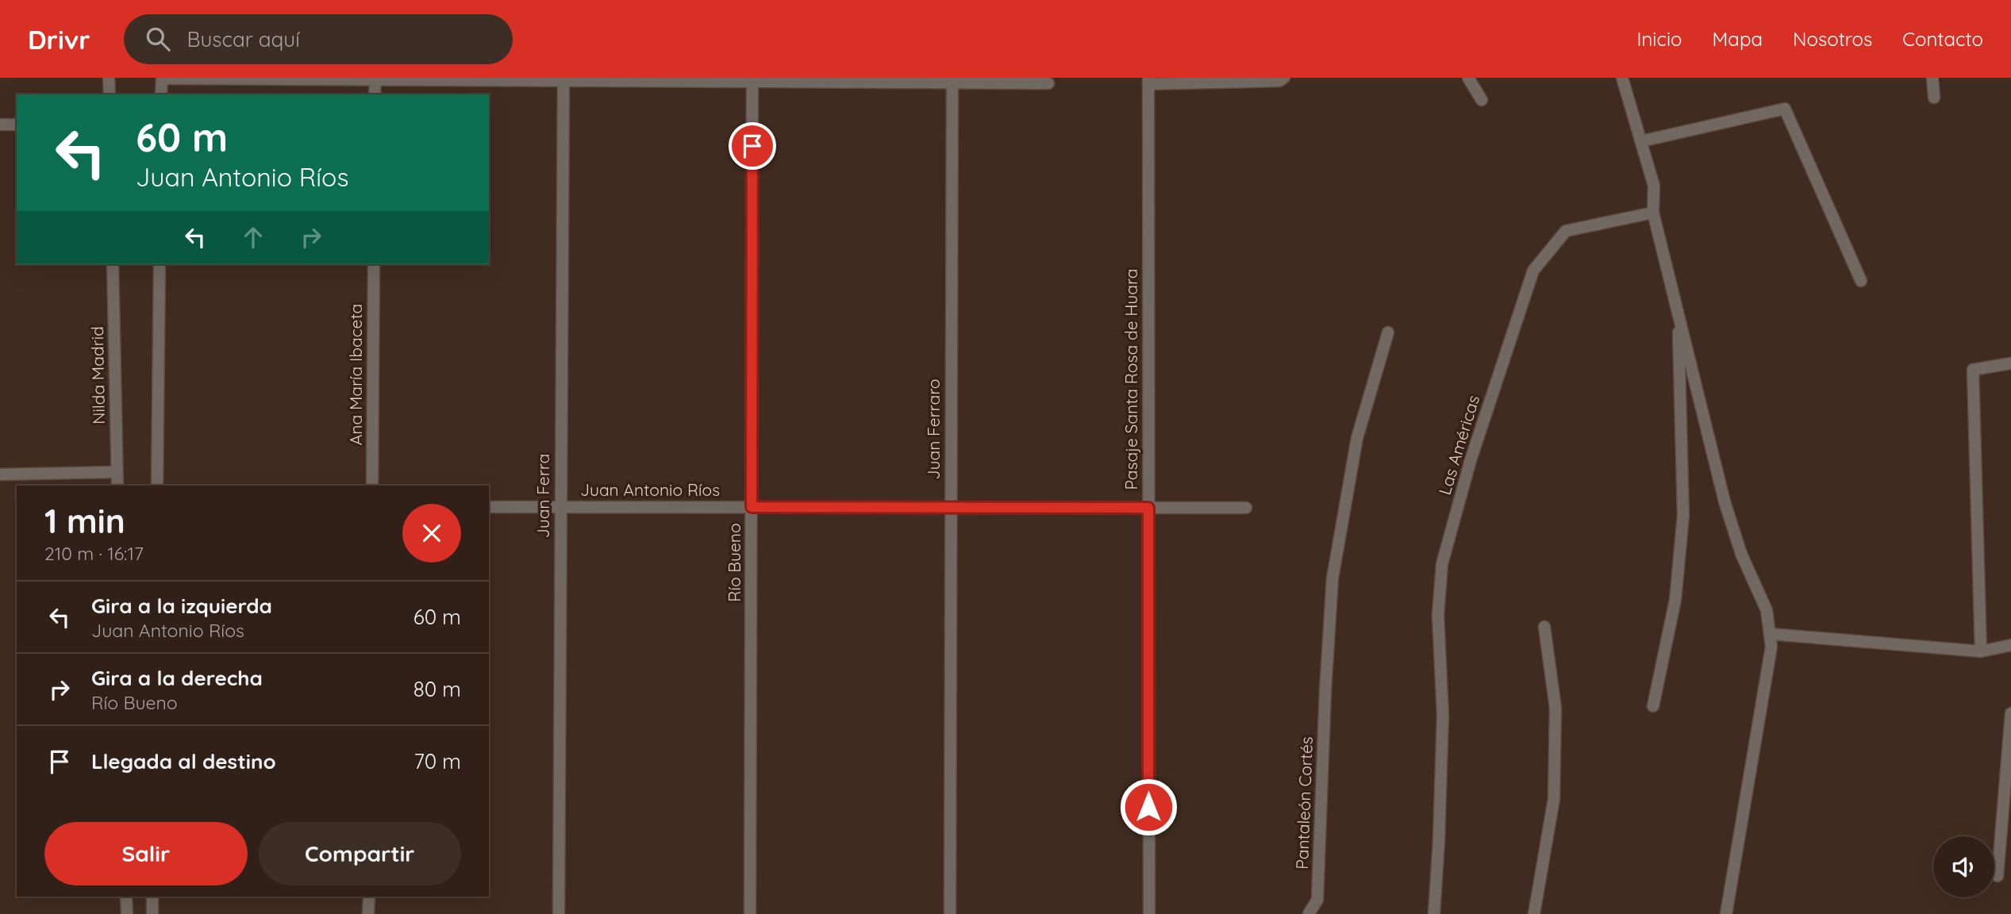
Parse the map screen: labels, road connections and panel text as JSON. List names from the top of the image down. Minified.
{"streets":{"street":["Ana María Ibaceta","Nilda Madrid","Pasaje Santa Rosa de Huara","Juan Ferraro","Las Américas","Juan Antonio Ríos","Juan Ferra","Río Bueno","Pantaleón Cortés"]},"crossings":[["Pasaje Santa Rosa de Huara","Juan Antonio Ríos"],["Juan Ferraro","Juan Antonio Ríos"],["Juan Antonio Ríos","Juan Ferra"],["Juan Antonio Ríos","Río Bueno"]],"page":{"header":"Drivr","search":"Buscar aquí","nav":["Inicio","Mapa","Nosotros","Contacto"],"turn":["60 m","Juan Antonio Ríos"],"heading":["1 min","210 m · 16:17"],"list":[{"name":"Gira a la izquierda","note":"Juan Antonio Ríos","value":"60 m"},{"name":"Gira a la derecha","note":"Río Bueno","value":"80 m"},{"name":"Llegada al destino","value":"70 m"}],"buttons":["Salir","Compartir"]}}
